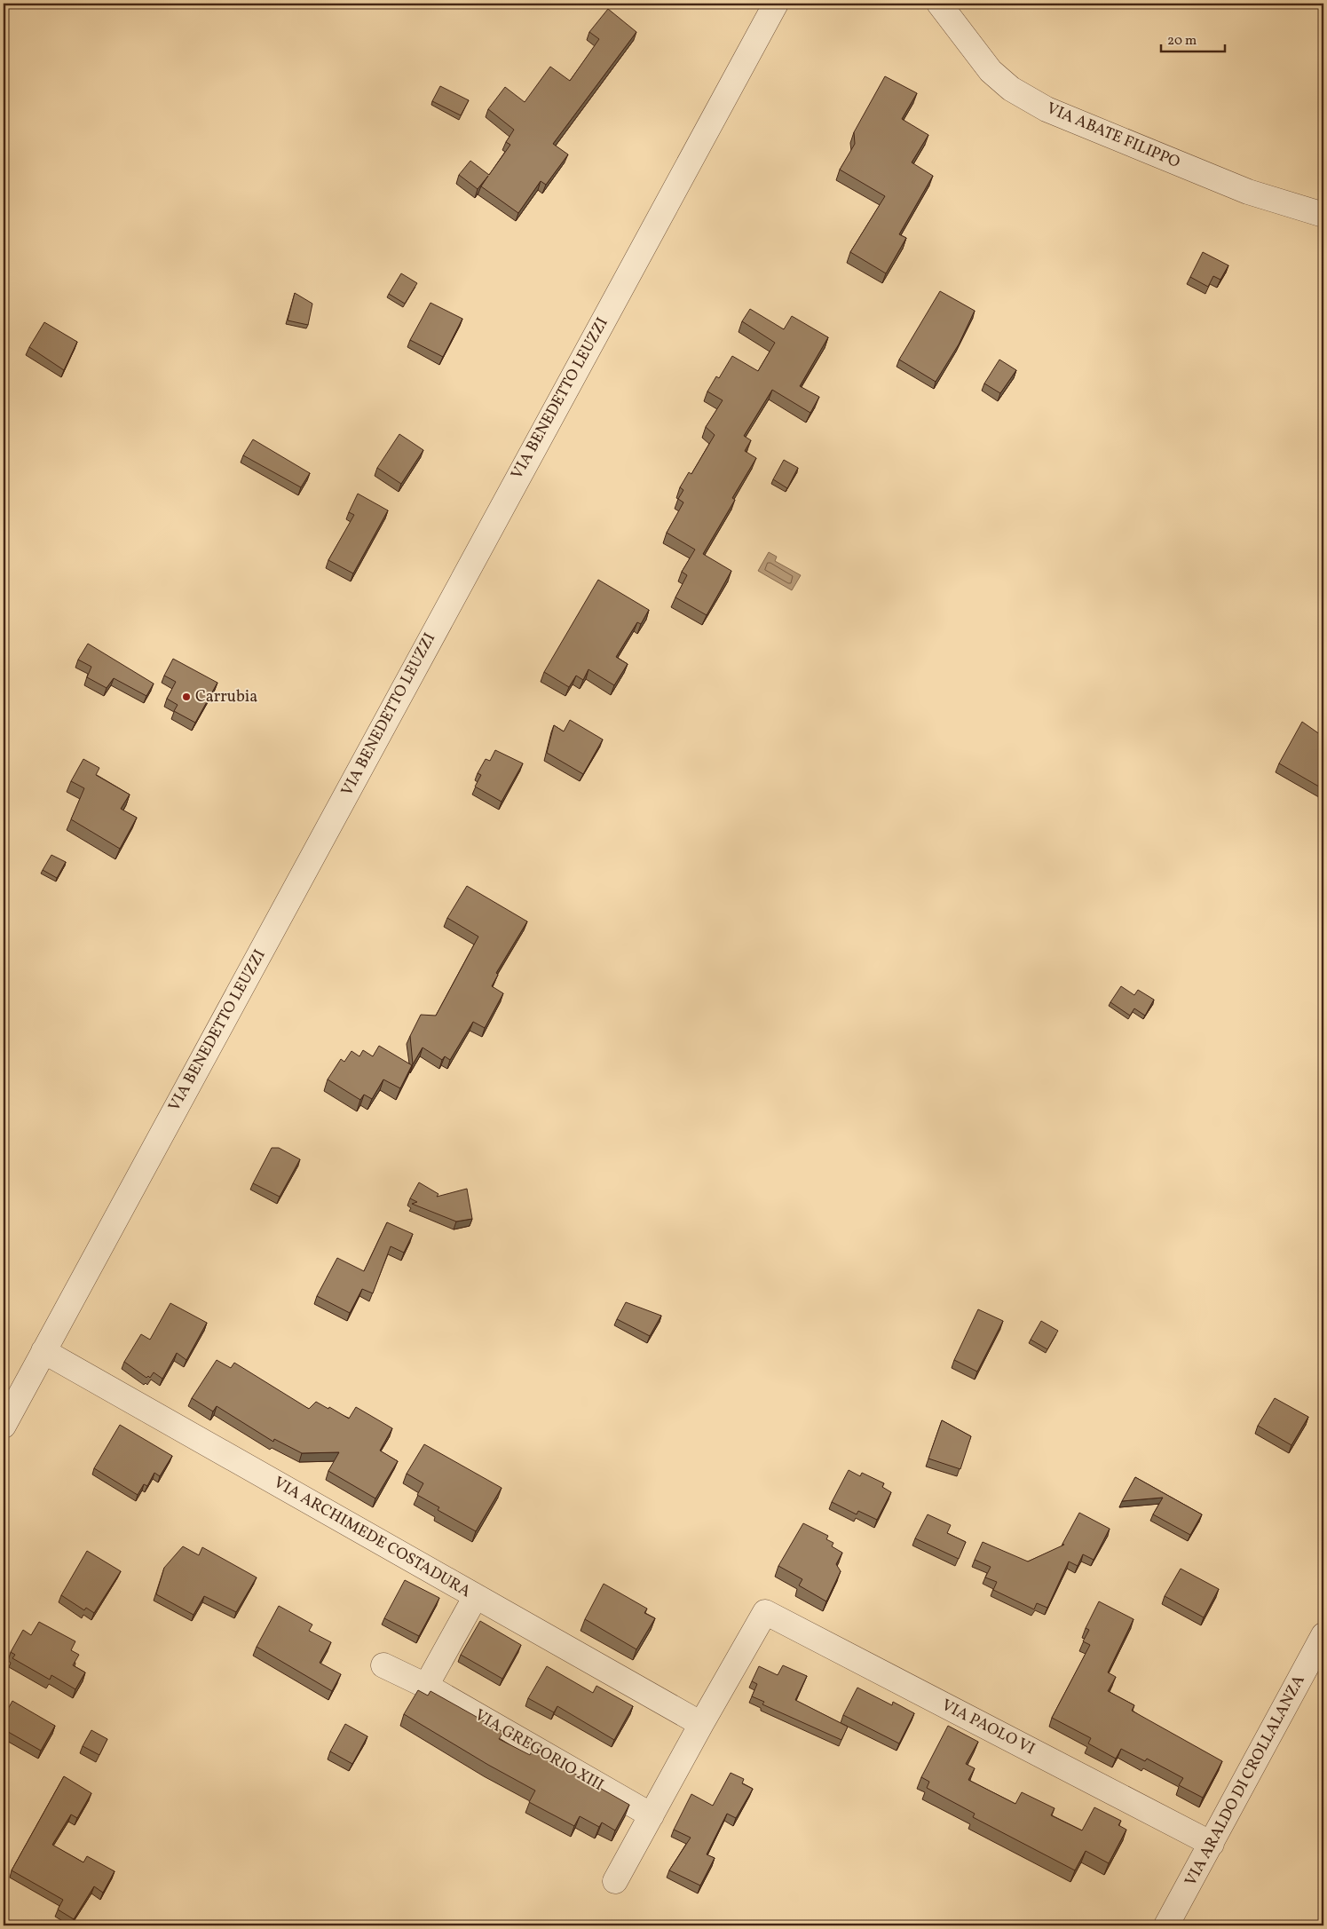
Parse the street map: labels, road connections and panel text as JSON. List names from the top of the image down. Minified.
{"streets":{"street":["VIA ABATE FILIPPO","VIA BENEDETTO LEUZZI","VIA ARCHIMEDE COSTADURA","VIA PAOLO VI","VIA GREGORIO XIII","VIA ARALDO DI CROLLALANZA"]},"crossings":[["VIA BENEDETTO LEUZZI","VIA ARCHIMEDE COSTADURA"],["VIA ARCHIMEDE COSTADURA","VIA PAOLO VI"],["VIA PAOLO VI","VIA ARALDO DI CROLLALANZA"]],"places":["Carrubia"],"scale_bar":"20 m"}
